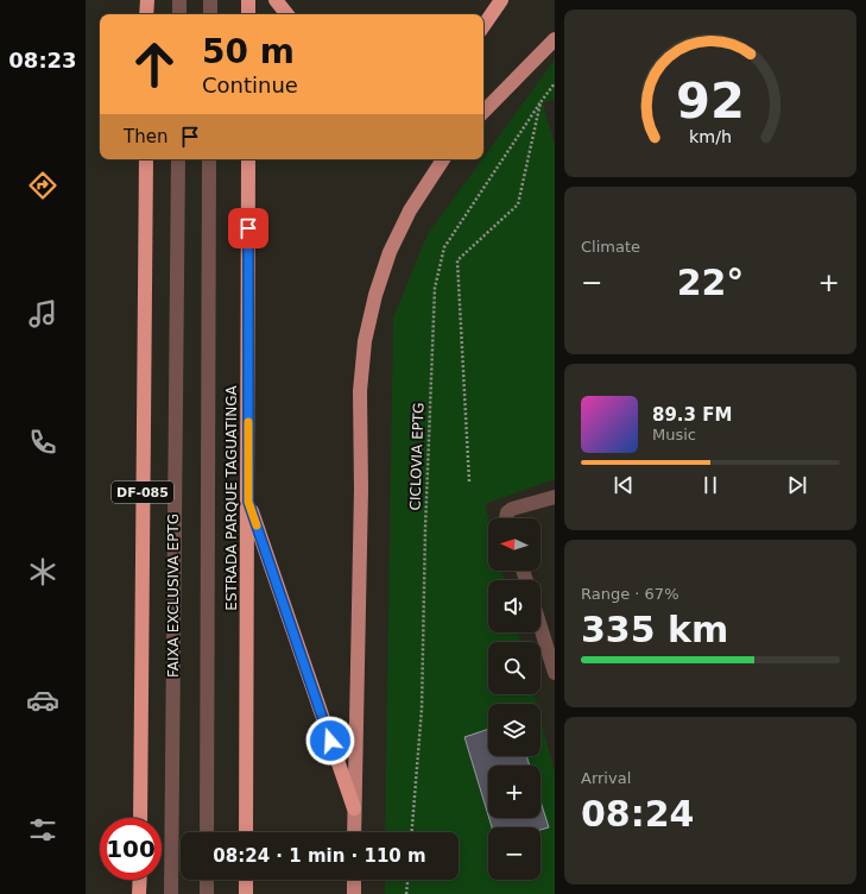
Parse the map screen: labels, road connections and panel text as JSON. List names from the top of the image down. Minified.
{"streets":{"highway":["DF-085","ESTRADA PARQUE TAGUATINGA"],"street":["FAIXA EXCLUSIVA EPTG"],"path":["CICLOVIA EPTG"]},"north":"left","page":{"tabs":"08:23","turn":["50 m","Continue"],"then":"Then","tile":["Climate",["Range · 67%","335 km"],["Arrival","08:24"]],"heat":["−","22°","+"],"song":["89.3 FM","Music"],"map_buttons":["+","−"],"limit":"100","trip":"08:24 · 1 min · 110 m","gauge":["92","km/h"]}}
